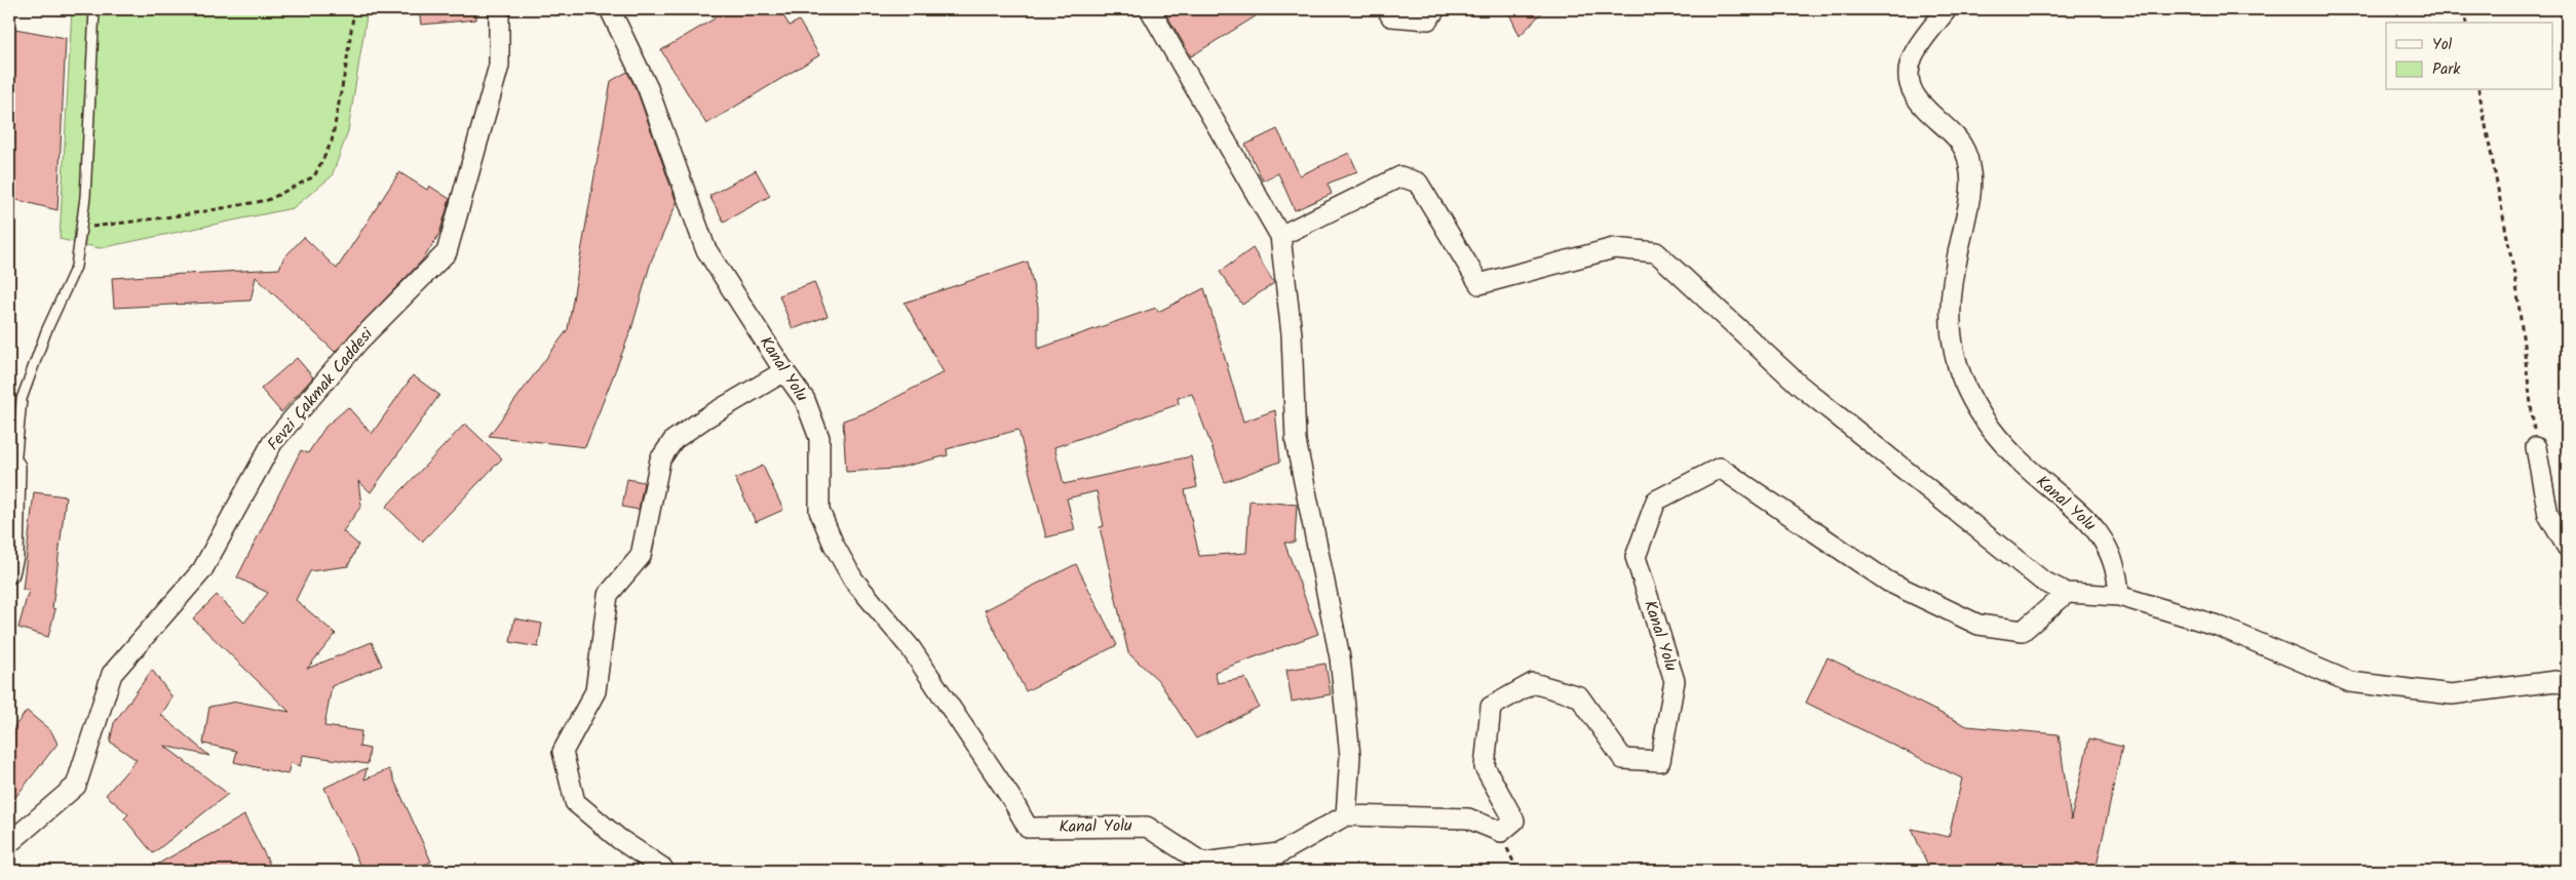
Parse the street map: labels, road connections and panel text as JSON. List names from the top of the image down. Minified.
{"streets":{"street":["Kanal Yolu","Fevzi Çakmak Caddesi"]},"legend":["Yol","Park"]}
